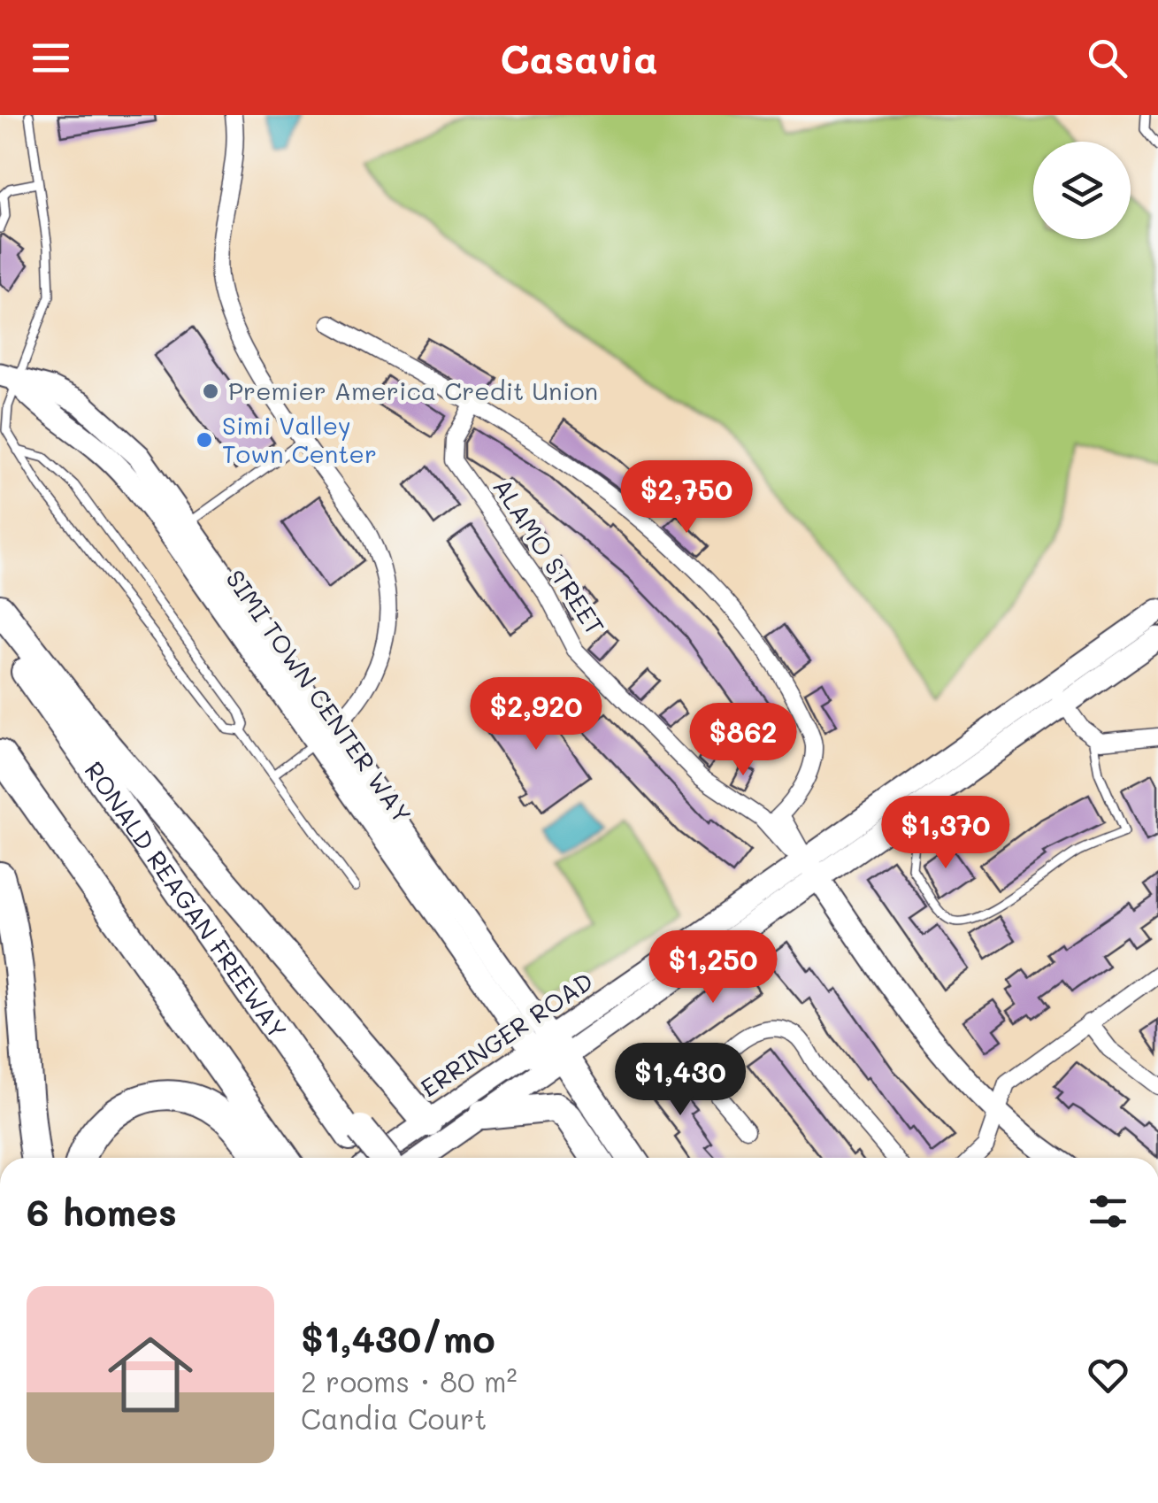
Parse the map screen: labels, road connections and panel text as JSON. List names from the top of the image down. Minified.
{"streets":{"highway":["RONALD REAGAN FREEWAY"],"main road":["ALAMO STREET","SIMI TOWN CENTER WAY","ERRINGER ROAD"]},"crossings":[["ALAMO STREET","ERRINGER ROAD"],["SIMI TOWN CENTER WAY","ERRINGER ROAD"]],"places":["Premier America Credit Union","Simi Valley Town Center"],"page":{"header":"Casavia","price":["$2,750","$2,920","$862","$1,370","$1,250","$1,430"],"heading":"6 homes","list":[{"name":"$1,430/mo","note":"2 rooms · 80 m² · Candia Court"}]}}
